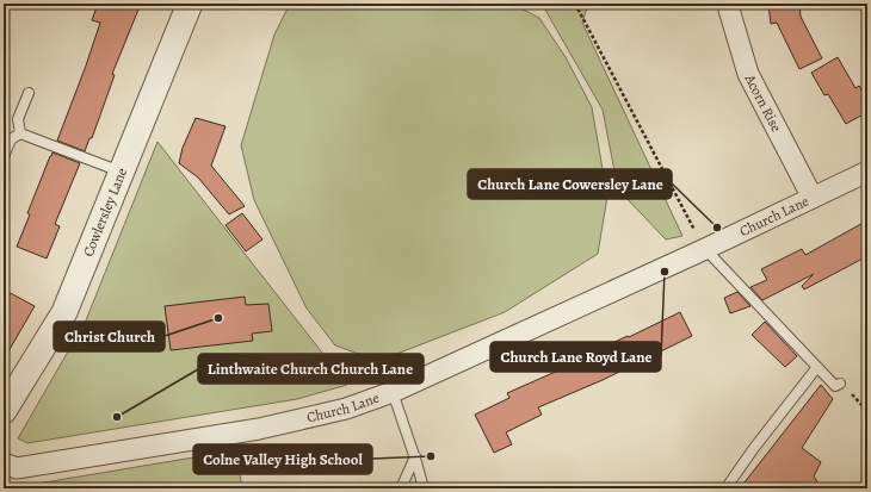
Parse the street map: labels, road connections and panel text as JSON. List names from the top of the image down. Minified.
{"streets":{"street":["Acorn Rise","Cowlersley Lane","Church Lane"]},"crossings":[["Acorn Rise","Church Lane"]],"places":["Church Lane Cowersley Lane","Church Lane Royd Lane","Christ Church","Linthwaite Church Church Lane","Colne Valley High School"]}
